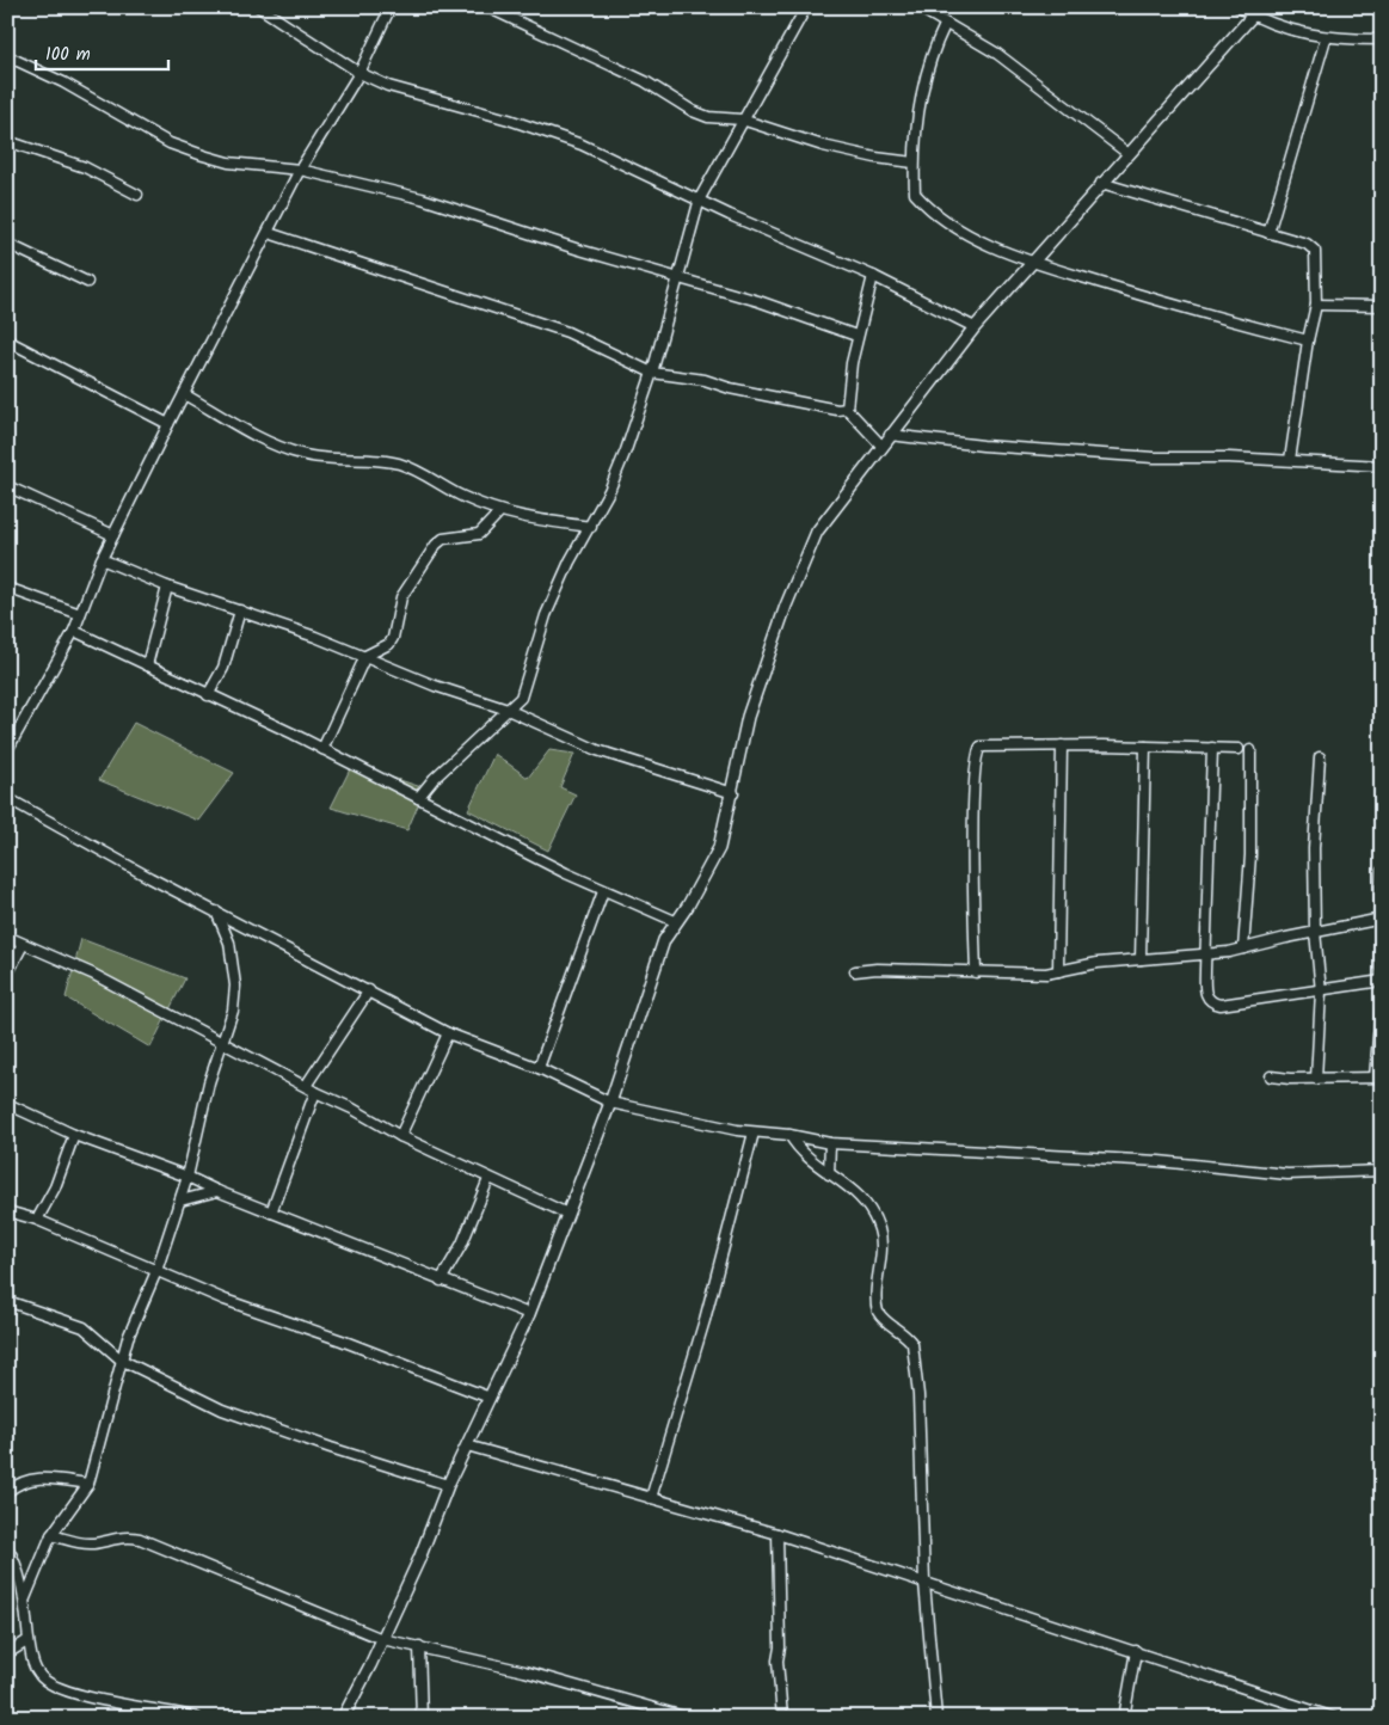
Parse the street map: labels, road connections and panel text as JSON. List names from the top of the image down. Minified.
{"scale_bar":"100 m"}
